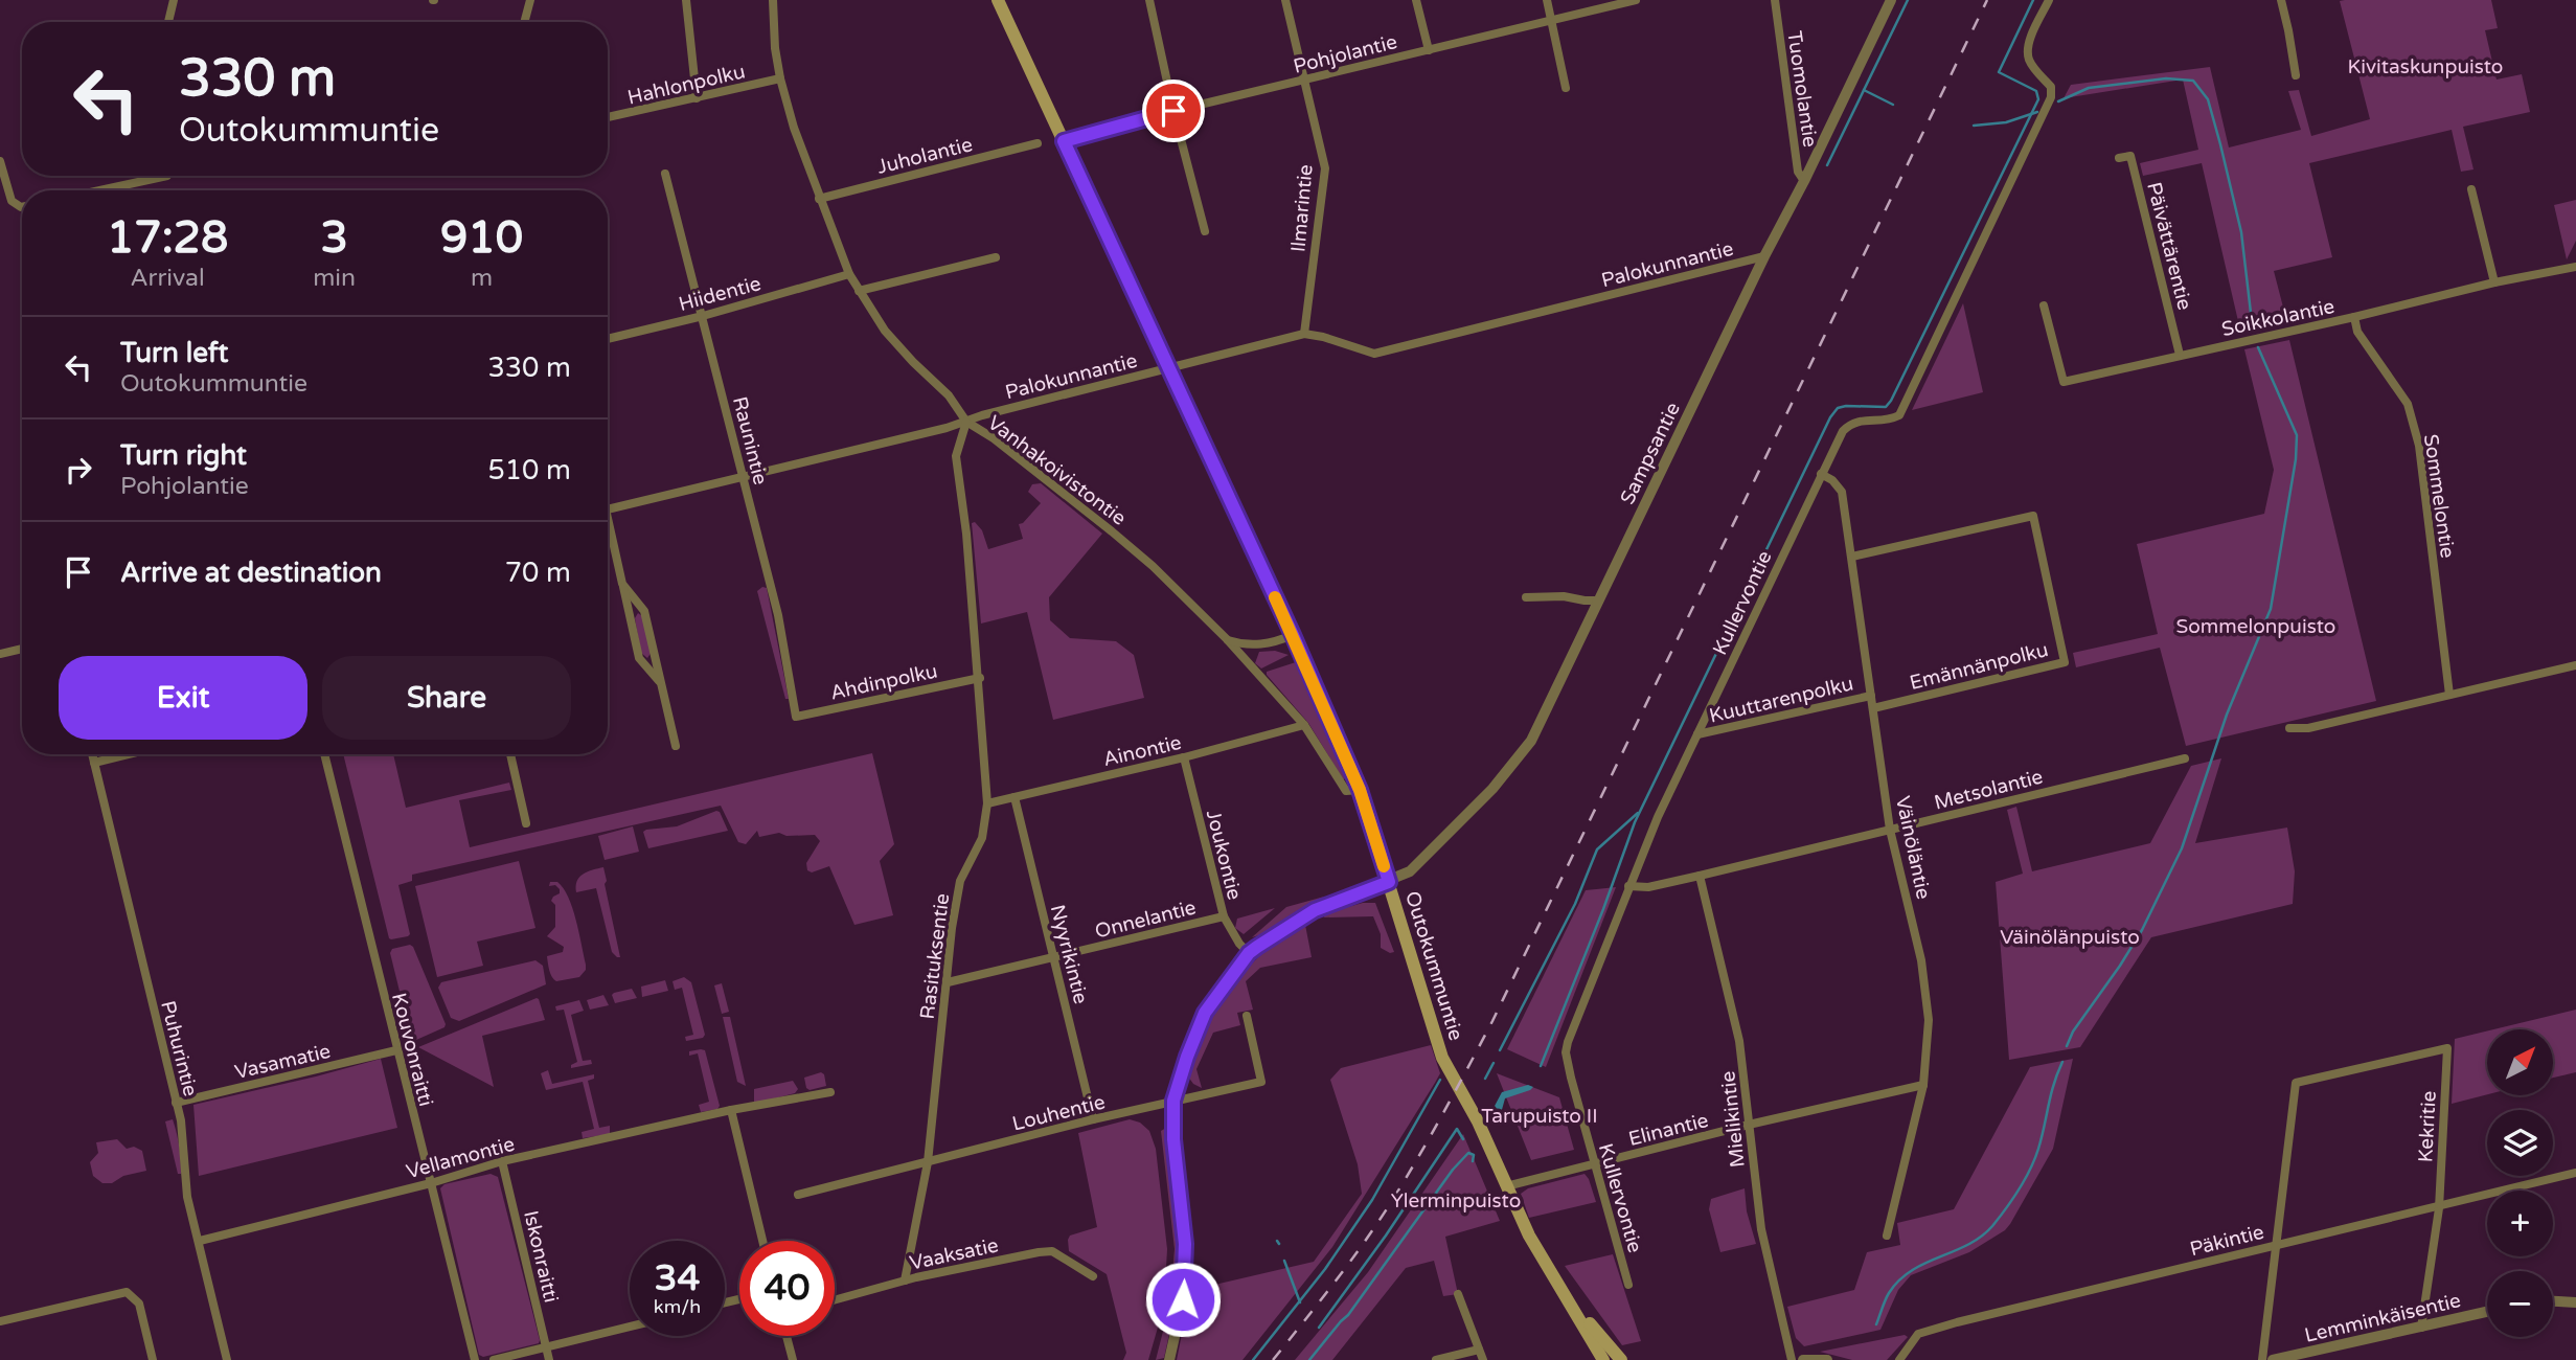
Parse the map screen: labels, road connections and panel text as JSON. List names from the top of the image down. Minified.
{"streets":{"main road":["Outokummuntie"],"street":["Pohjolantie","Hahlonpolku","Tuomolantie","Juholantie","Ilmarintie","Päivättärentie","Palokunnantie","Hiidentie","Soikkolantie","Raunintie","Sampsantie","Vanhakoivistontie","Sommelontie","Kullervontie","Emännänpolku","Ahdinpolku","Kuuttarenpolku","Ainontie","Metsolantie","Väinöläntie","Joukontie","Onnelantie","Nyyrikintie","Rasituksentie","Puhurintie","Kouvonraitti","Vasamatie","Louhentie","Mielikintie","Kekritie","Elinantie","Vellamontie","Päkintie","Vaaksatie","Iskonraitti","Lemminkäisentie"]},"crossings":[["Pohjolantie","Ilmarintie"],["Pohjolantie","Outokummuntie"],["Hahlonpolku","Vanhakoivistontie"],["Tuomolantie","Sampsantie"],["Juholantie","Vanhakoivistontie"],["Ilmarintie","Palokunnantie"],["Päivättärentie","Soikkolantie"],["Palokunnantie","Raunintie"],["Palokunnantie","Sampsantie"],["Palokunnantie","Vanhakoivistontie"],["Palokunnantie","Rasituksentie"],["Palokunnantie","Outokummuntie"],["Hiidentie","Raunintie"],["Hiidentie","Vanhakoivistontie"],["Soikkolantie","Sommelontie"],["Raunintie","Ahdinpolku"],["Sampsantie","Joukontie"],["Sampsantie","Outokummuntie"],["Vanhakoivistontie","Ainontie"],["Vanhakoivistontie","Rasituksentie"],["Vanhakoivistontie","Outokummuntie"],["Kullervontie","Kuuttarenpolku"],["Kullervontie","Metsolantie"],["Kullervontie","Väinöläntie"],["Kullervontie","Elinantie"],["Emännänpolku","Väinöläntie"],["Ahdinpolku","Rasituksentie"],["Kuuttarenpolku","Väinöläntie"],["Ainontie","Joukontie"],["Ainontie","Nyyrikintie"],["Ainontie","Rasituksentie"],["Metsolantie","Väinöläntie"],["Metsolantie","Mielikintie"],["Väinöläntie","Elinantie"],["Joukontie","Onnelantie"],["Onnelantie","Nyyrikintie"],["Onnelantie","Rasituksentie"],["Nyyrikintie","Louhentie"],["Rasituksentie","Louhentie"],["Rasituksentie","Vaaksatie"],["Outokummuntie","Elinantie"],["Puhurintie","Vasamatie"],["Puhurintie","Vellamontie"],["Kouvonraitti","Vasamatie"],["Kouvonraitti","Vellamontie"],["Mielikintie","Elinantie"],["Kekritie","Päkintie"],["Kekritie","Lemminkäisentie"],["Vellamontie","Iskonraitti"]],"parks":["Kivitaskunpuisto","Sommelonpuisto","Väinölänpuisto","Tarupuisto II","Ylerminpuisto"],"north":"top right","page":{"turn":["330 m","Outokummuntie"],"eta":["17:28","Arrival","3","min","910","m"],"list":[{"name":"Turn left","note":"Outokummuntie","value":"330 m"},{"name":"Turn right","note":"Pohjolantie","value":"510 m"},{"name":"Arrive at destination","value":"70 m"}],"buttons":["Exit","Share"],"map_buttons":["+","−"],"speed":"34 km/h","limit":"40"}}
